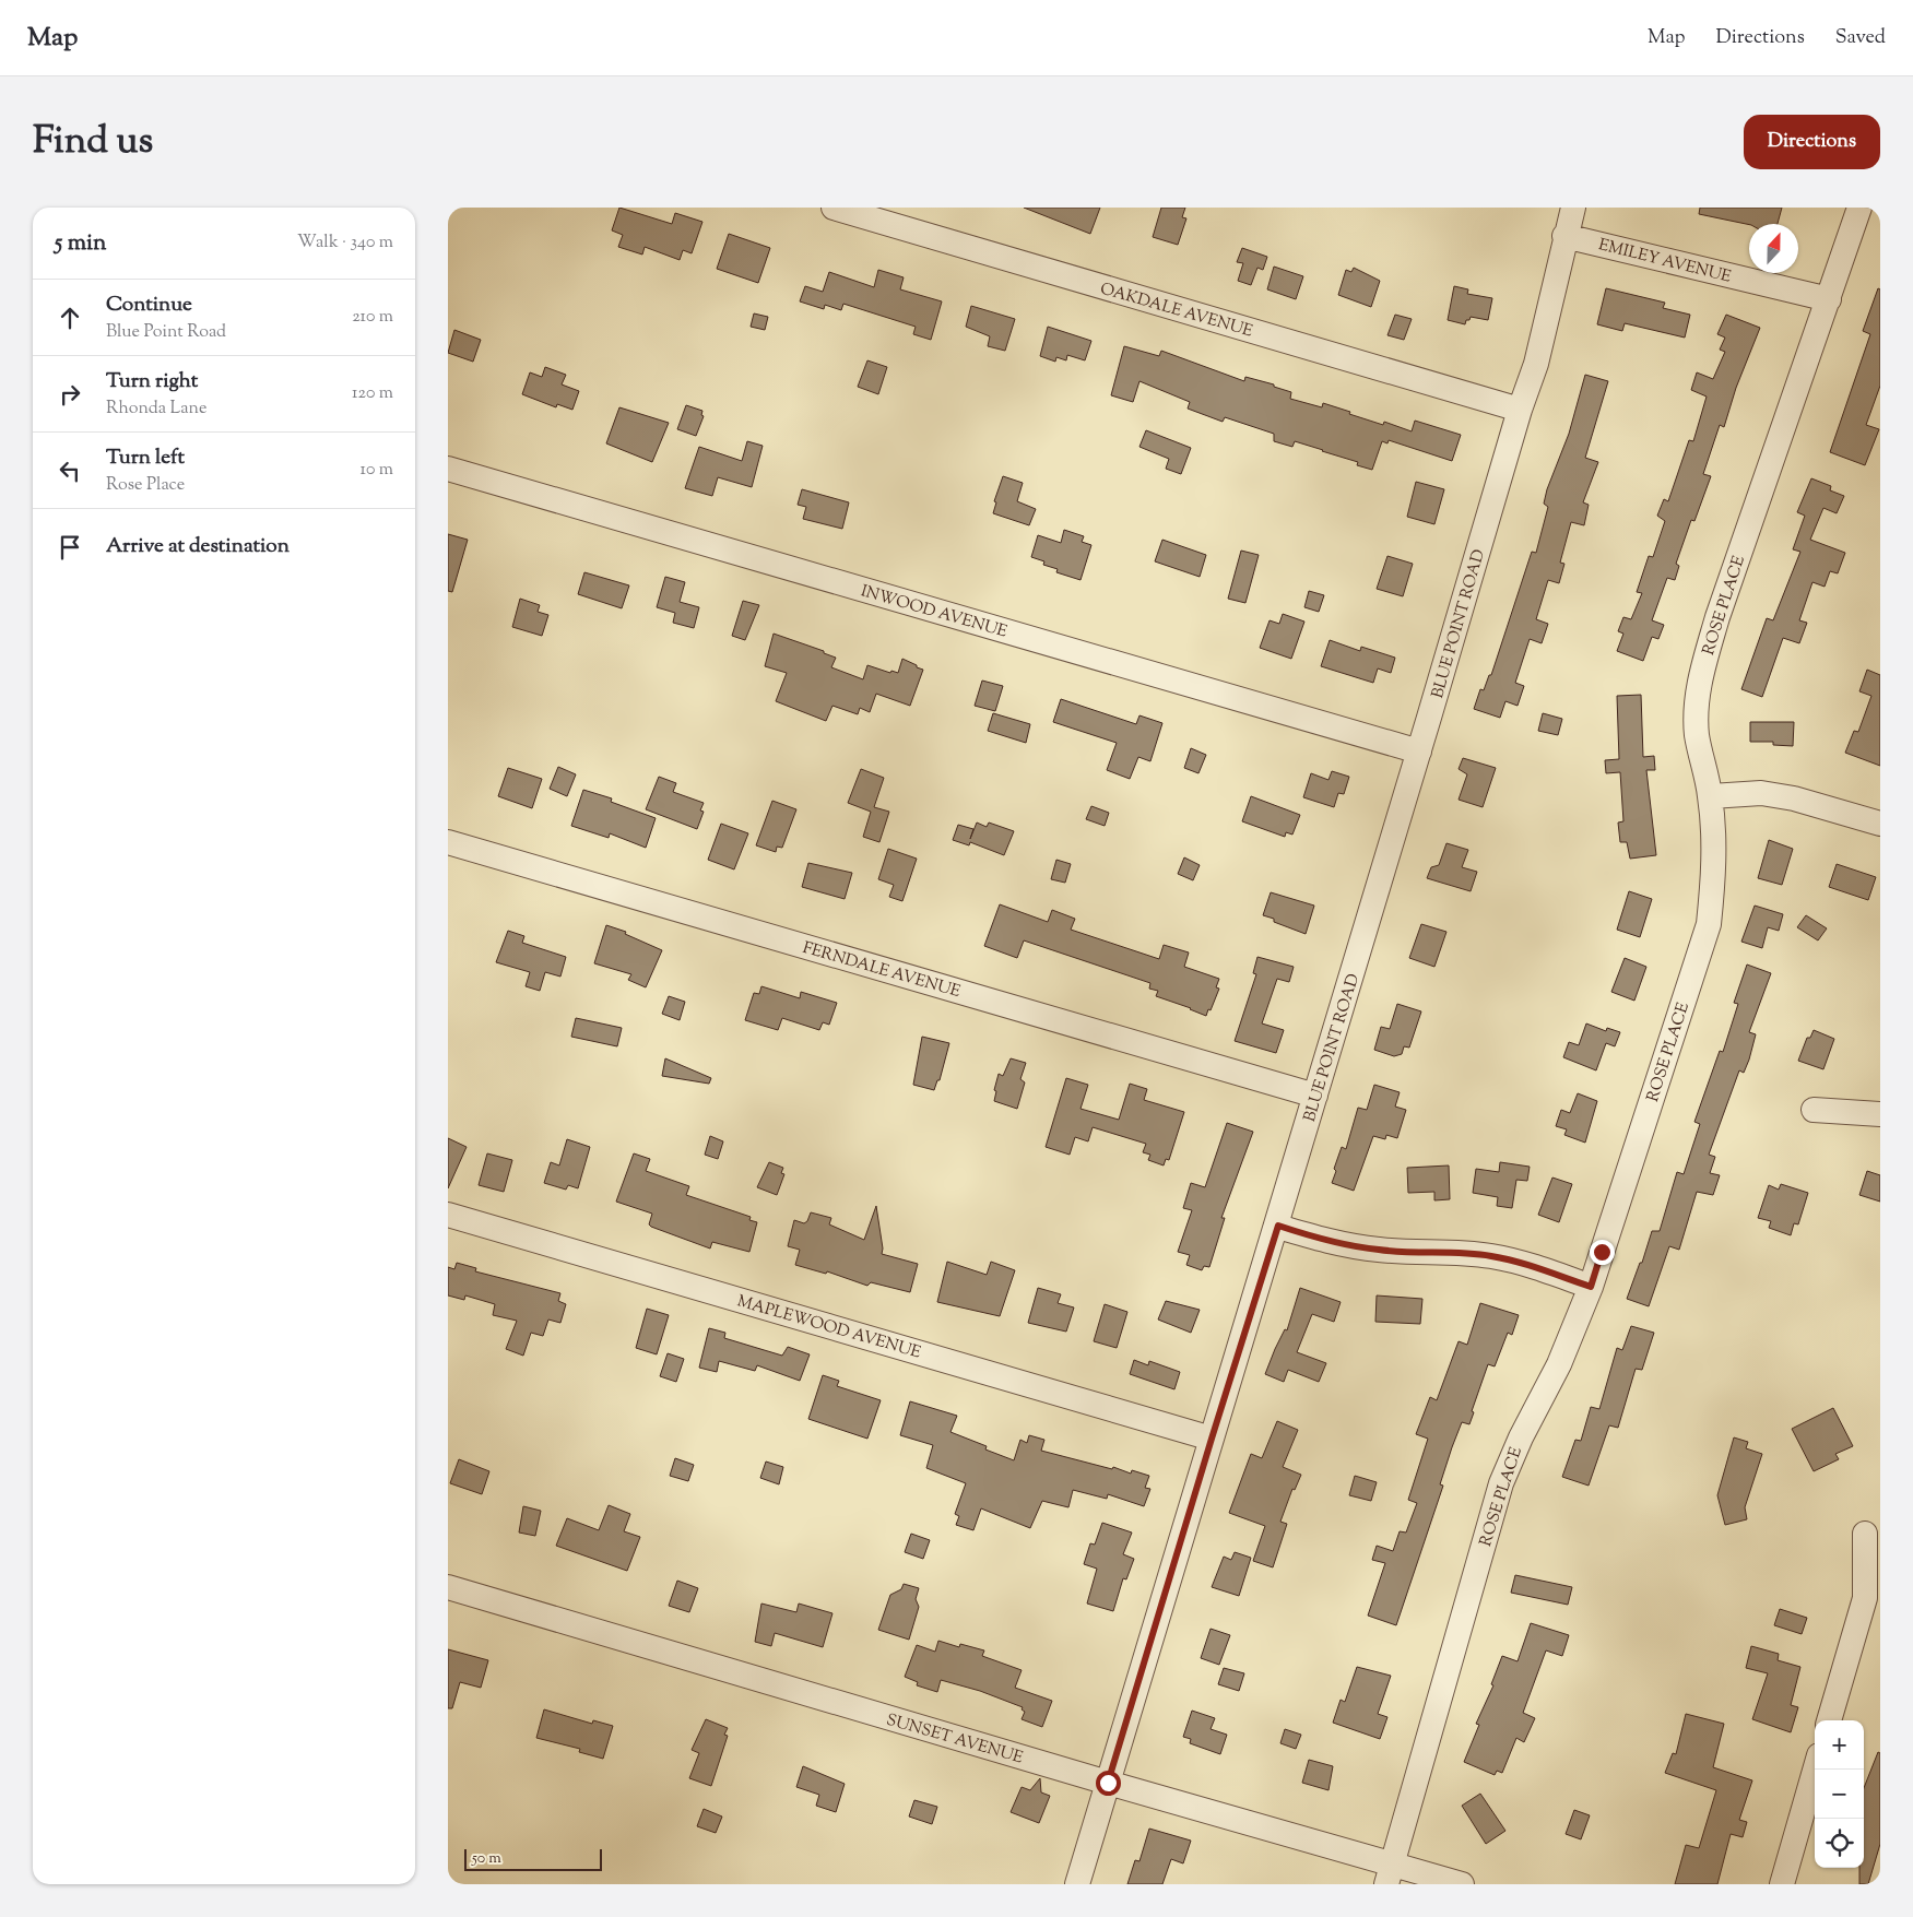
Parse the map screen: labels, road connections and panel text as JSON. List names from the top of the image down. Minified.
{"streets":{"street":["EMILEY AVENUE","OAKDALE AVENUE","ROSE PLACE","INWOOD AVENUE","BLUE POINT ROAD","FERNDALE AVENUE","MAPLEWOOD AVENUE","SUNSET AVENUE"]},"crossings":[["EMILEY AVENUE","ROSE PLACE"],["EMILEY AVENUE","BLUE POINT ROAD"],["OAKDALE AVENUE","BLUE POINT ROAD"],["ROSE PLACE","SUNSET AVENUE"],["INWOOD AVENUE","BLUE POINT ROAD"],["BLUE POINT ROAD","FERNDALE AVENUE"],["BLUE POINT ROAD","MAPLEWOOD AVENUE"],["BLUE POINT ROAD","SUNSET AVENUE"]],"scale_bar":"50 m","north":"top","page":{"header":"Map","nav":["Map","Directions","Saved"],"title":"Find us","buttons":"Directions","heading":["5 min","Walk · 340 m"],"list":[["Continue","Blue Point Road","210 m"],["Turn right","Rhonda Lane","120 m"],["Turn left","Rose Place","10 m"],"Arrive at destination"],"map_buttons":["+","−"],"scale":"50 m"}}
